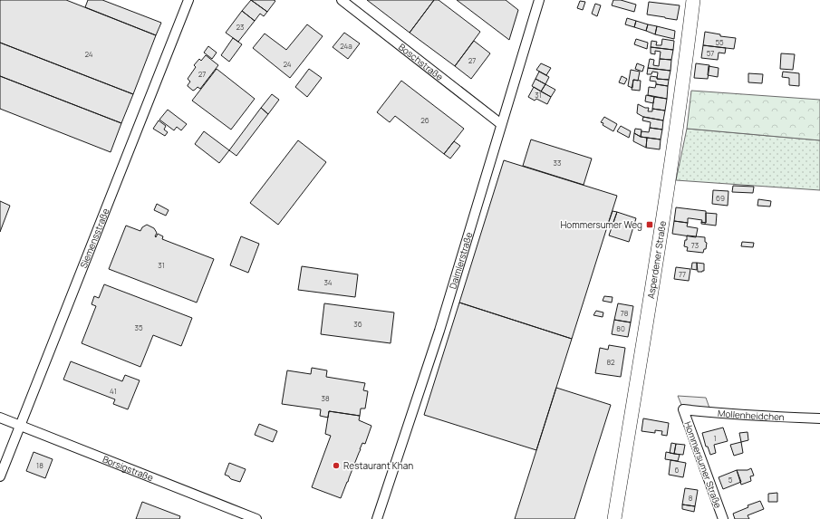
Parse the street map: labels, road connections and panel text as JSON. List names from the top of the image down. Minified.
{"streets":{"main road":["Asperdener Straße"],"street":["Boschstraße","Siemensstraße","Daimlerstraße","Mollenheidchen","Hommersumer Straße","Borsigstraße"]},"crossings":[["Boschstraße","Daimlerstraße"],["Siemensstraße","Borsigstraße"],["Mollenheidchen","Hommersumer Straße"]],"places":{"transit":["Hommersumer Weg"],"other":["Restaurant Khan"]},"house_numbers":["23","55","24a","57","24","27","24","27","31","26","33","69","73","31","77","34","78","36","35","80","82","41","38","1","18","6","5","8"]}
